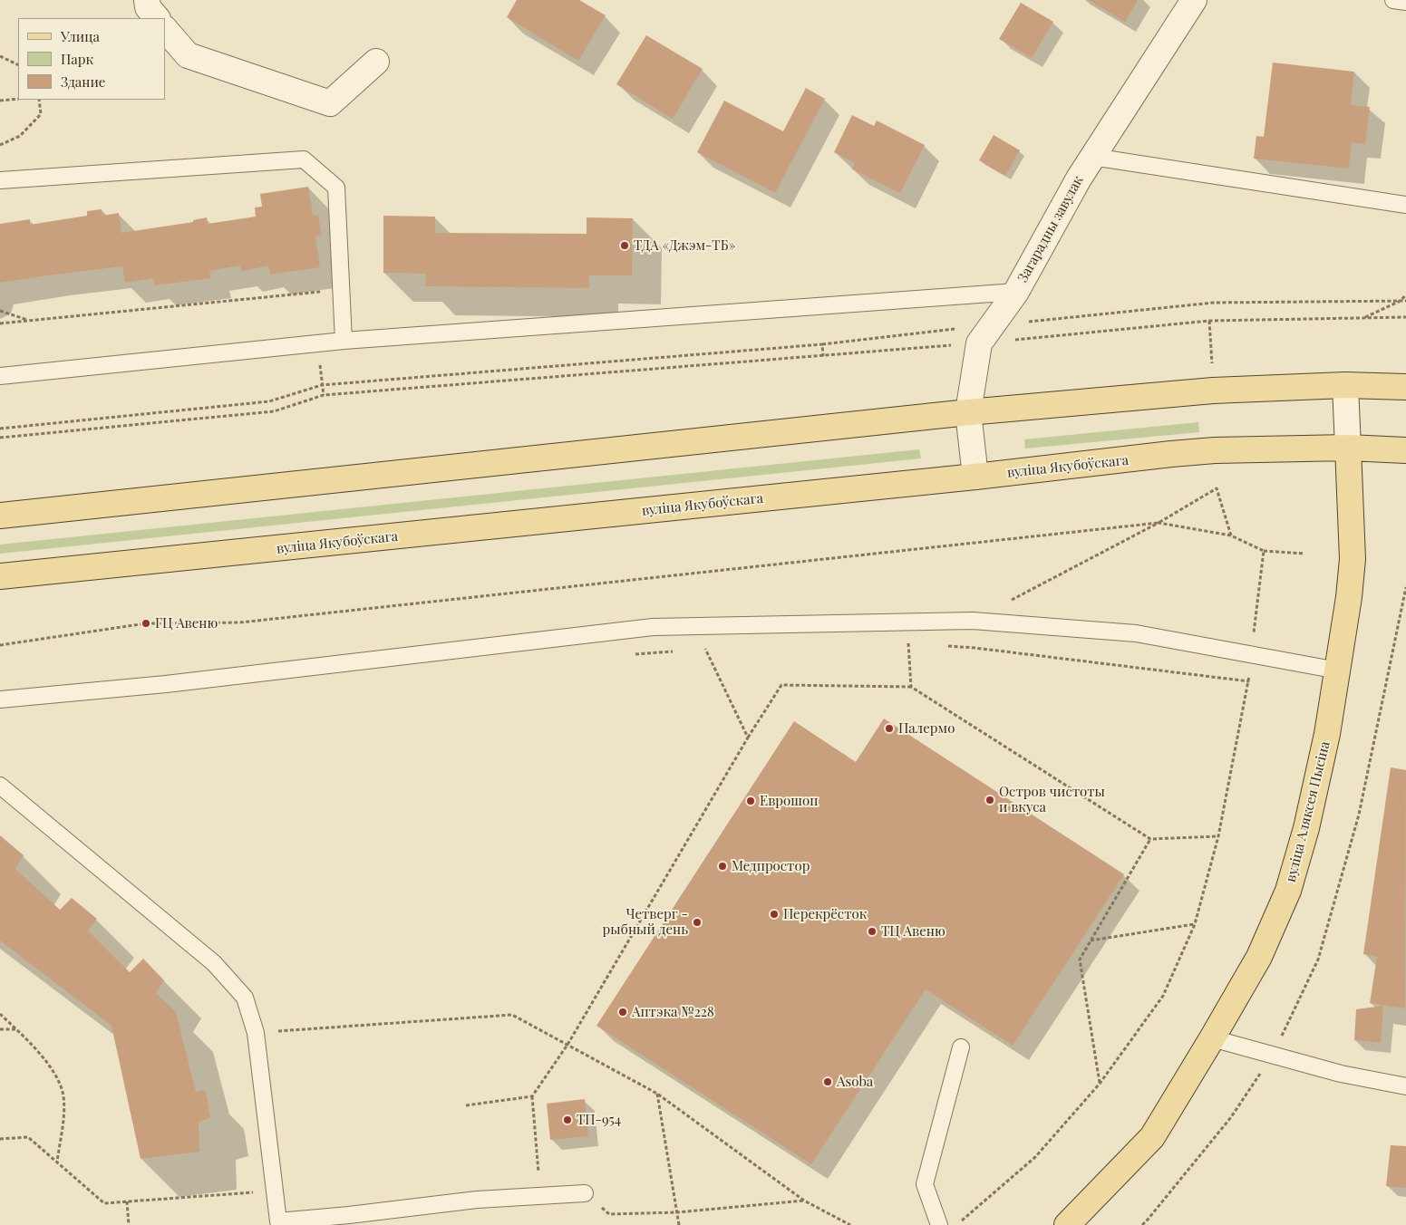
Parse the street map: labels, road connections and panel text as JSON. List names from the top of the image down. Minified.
{"streets":{"main road":["вуліца Якубоўскага","вуліца Аляксея Пысіна"],"street":["Загарадны завулак"]},"crossings":[["Загарадны завулак","вуліца Якубоўскага"],["вуліца Якубоўскага","вуліца Аляксея Пысіна"]],"places":["ТДА «Джэм-ТБ»","ГЦ Авеню","Палермо","Остров чистоты и вкуса","Еврошоп","Медпростор","Перекрёсток","Четверг - рыбный день","ТЦ Авеню","Аптэка №228","Asoba","ТП-954"],"legend":["Улица","Парк","Здание"]}
